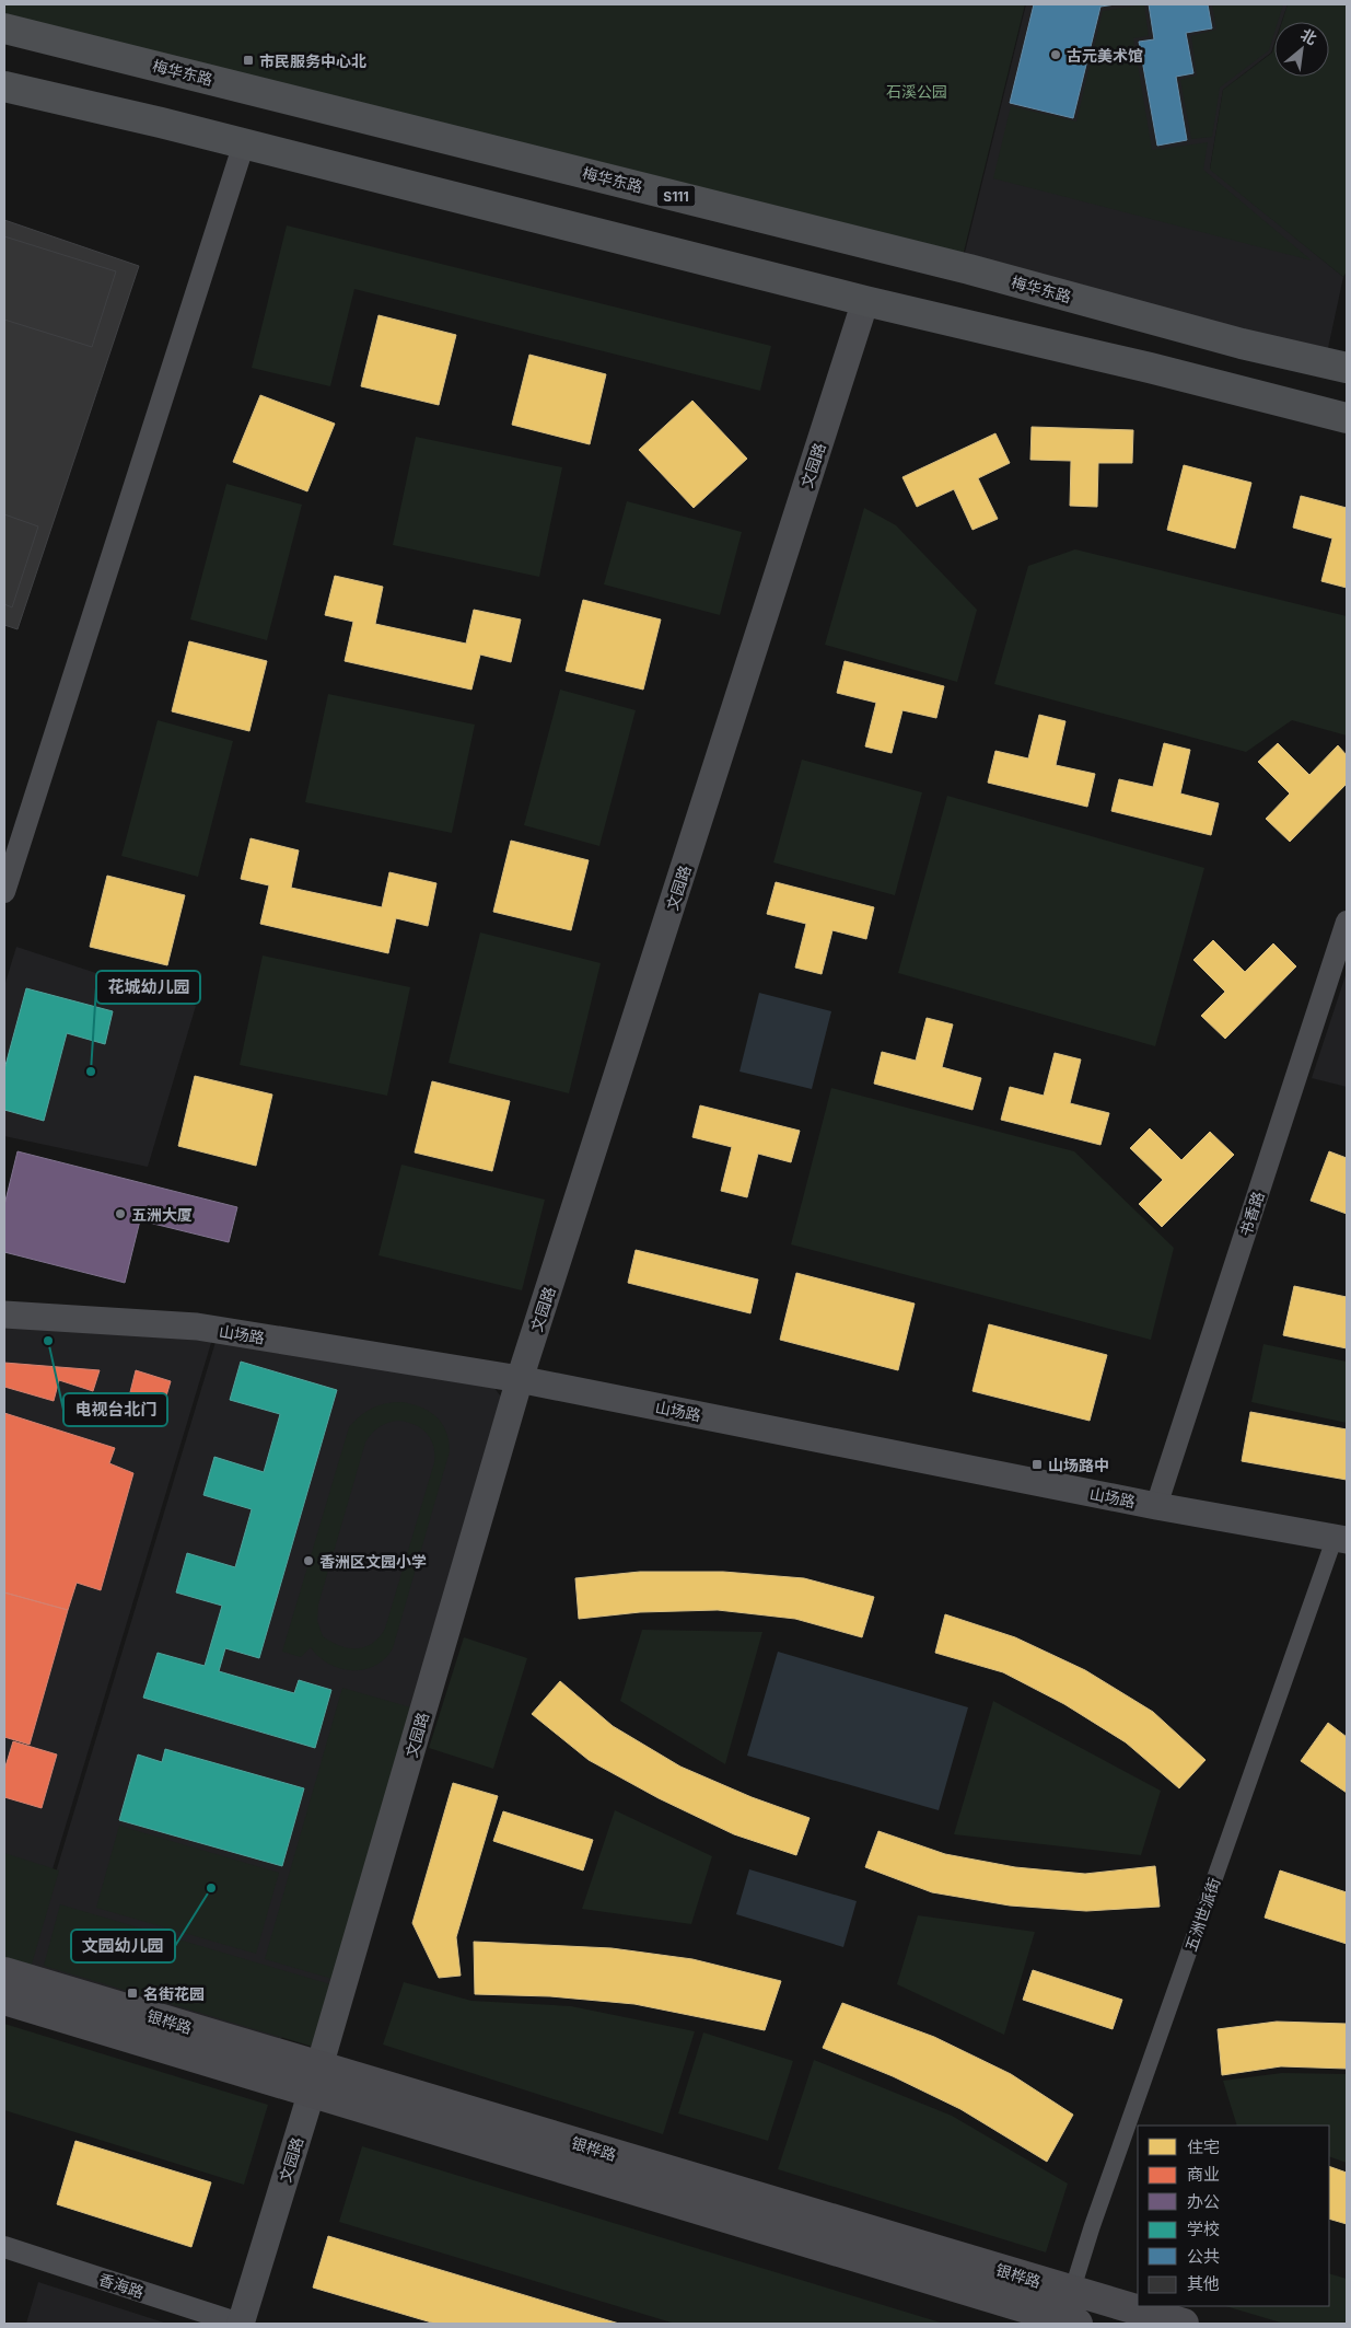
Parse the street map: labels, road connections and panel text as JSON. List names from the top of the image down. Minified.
{"streets":{"main road":["梅华东路","S111","银桦路"],"street":["文园路","书香路","山场路","五洲世派街","香海路"]},"crossings":[["文园路","山场路"],["文园路","银桦路"],["文园路","香海路"],["书香路","山场路"],["山场路","五洲世派街"],["五洲世派街","银桦路"]],"parks":["石溪公园"],"places":{"other":["古元美术馆","花城幼儿园","五洲大厦","电视台北门","香洲区文园小学","文园幼儿园"],"transit":["市民服务中心北","山场路中","名街花园"]},"legend":["住宅","商业","办公","学校","公共","其他"],"north":"top right"}
